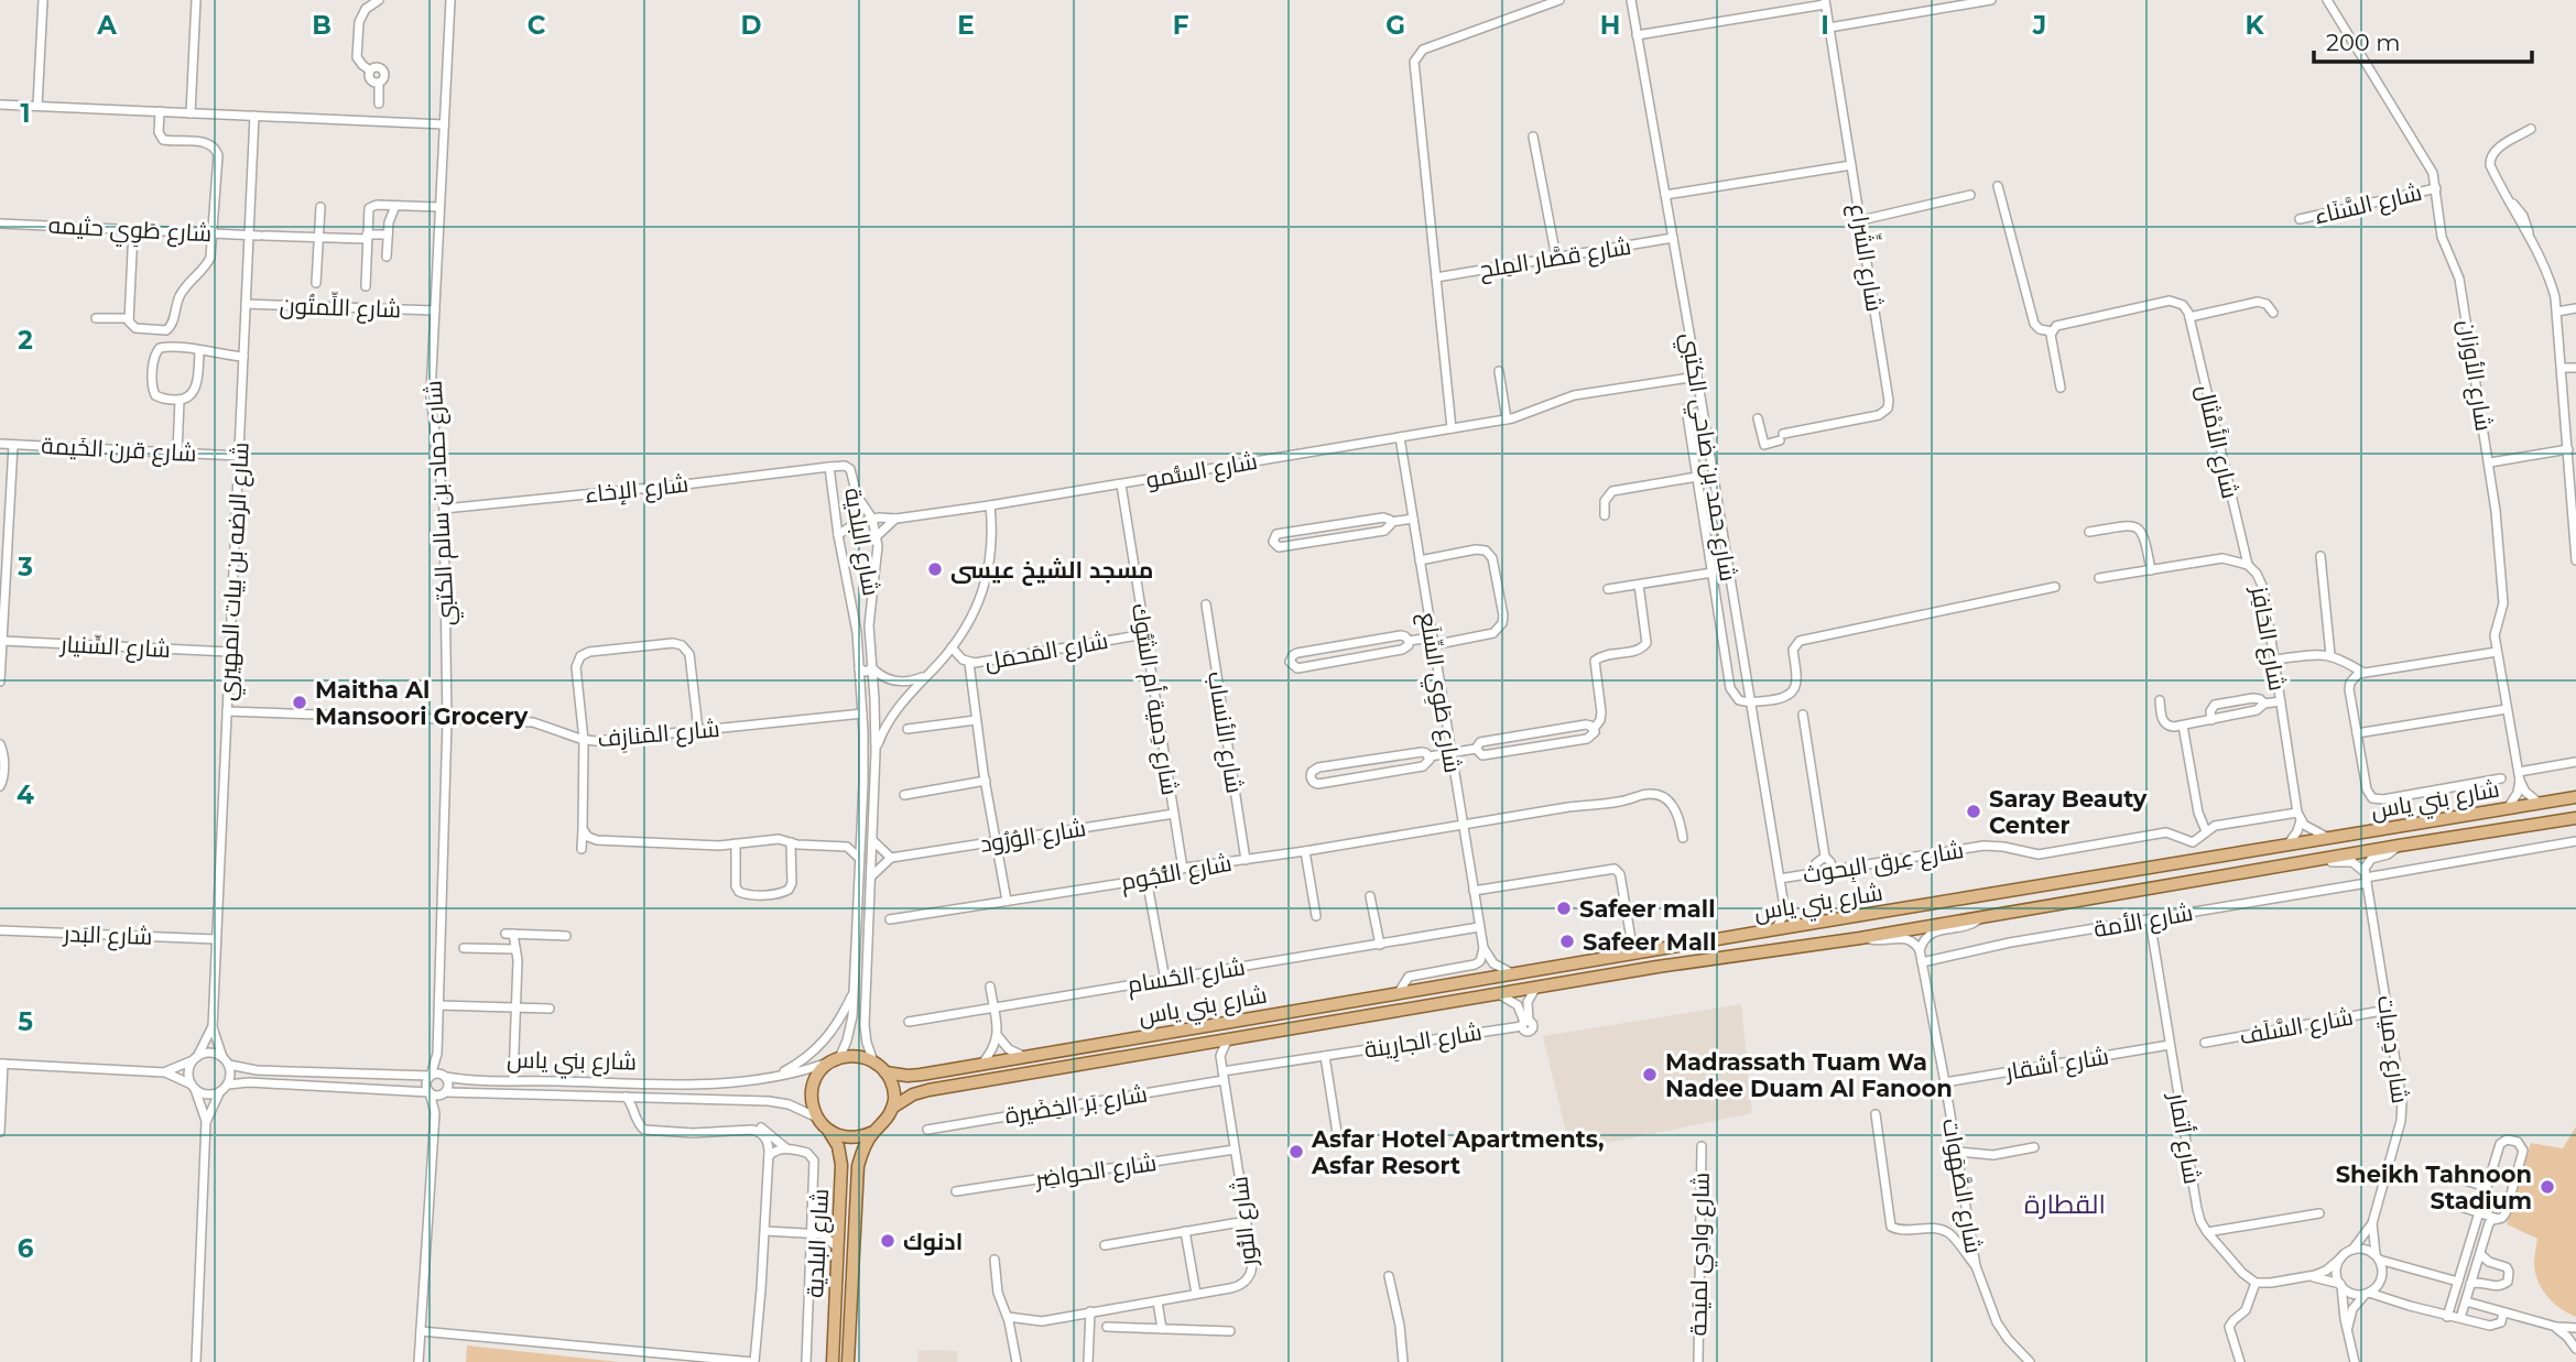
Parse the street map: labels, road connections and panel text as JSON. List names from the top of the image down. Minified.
{"streets":{"main road":["شارع البلدية","شارع بني ياس"],"street":["شارع السَّنَاء","شارع طَوِي حثيمه","شارع قصَّار المِلح","شارع الشِّراع","شارع اللِّمتُون","شارع الأوزان","شارع الأَمْثال","شارع قرن الخَيمة","شارع حمد بن ضاحي الكتبي","شارع السُّمو","شارع الإخاء","شارع حماد بن سالم الكتبي","شارع الرضه بن بيات المهيري","شارع الحَافِز","شارع السِّنيار","شارع المَحمَل","شارع طَوِي السِّلَع","شارع دِمية أم الشُّوك","شارع الأنساب","شارع المَنازِف","شارع الوُرُود","شارع عِرق البِحوث","شارع النُّجُوم","شارع الأمة","شارع البَدر","شارع الحُسام","شارع السَّلَف","شارع الجارِينة","شارع دِميات","شارع أشقار","شارع بَر الخِضَيرة","شارع أتمار","شارع الحواضِر","شارع الصَّهَوات","شارع النُّور","شارع وادِي لميَحة"]},"crossings":[["شارع السَّنَاء","شارع الأوزان"],["شارع طَوِي حثيمه","شارع الرضه بن بيات المهيري"],["شارع قصَّار المِلح","شارع حمد بن ضاحي الكتبي"],["شارع اللِّمتُون","شارع حماد بن سالم الكتبي"],["شارع اللِّمتُون","شارع الرضه بن بيات المهيري"],["شارع الأوزان","شارع بني ياس"],["شارع الأَمْثال","شارع الحَافِز"],["شارع قرن الخَيمة","شارع الرضه بن بيات المهيري"],["شارع حمد بن ضاحي الكتبي","شارع السُّمو"],["شارع حمد بن ضاحي الكتبي","شارع عِرق البِحوث"],["شارع السُّمو","شارع البلدية"],["شارع السُّمو","شارع طَوِي السِّلَع"],["شارع السُّمو","شارع دِمية أم الشُّوك"],["شارع الإخاء","شارع حماد بن سالم الكتبي"],["شارع الإخاء","شارع البلدية"],["شارع حماد بن سالم الكتبي","شارع المَنازِف"],["شارع حماد بن سالم الكتبي","شارع بني ياس"],["شارع البلدية","شارع المَنازِف"],["شارع البلدية","شارع بني ياس"],["شارع الرضه بن بيات المهيري","شارع السِّنيار"],["شارع الرضه بن بيات المهيري","شارع المَنازِف"],["شارع الرضه بن بيات المهيري","شارع البَدر"],["شارع الحَافِز","شارع عِرق البِحوث"],["شارع المَحمَل","شارع دِمية أم الشُّوك"],["شارع طَوِي السِّلَع","شارع النُّجُوم"],["شارع طَوِي السِّلَع","شارع الحُسام"],["شارع دِمية أم الشُّوك","شارع الوُرُود"],["شارع دِمية أم الشُّوك","شارع النُّجُوم"],["شارع الأنساب","شارع النُّجُوم"],["شارع الأمة","شارع دِميات"],["شارع الأمة","شارع أتمار"],["شارع الأمة","شارع الصَّهَوات"],["شارع السَّلَف","شارع دِميات"],["شارع الجارِينة","شارع بَر الخِضَيرة"],["شارع الجارِينة","شارع النُّور"],["شارع أشقار","شارع أتمار"],["شارع أشقار","شارع الصَّهَوات"],["شارع بَر الخِضَيرة","شارع النُّور"],["شارع الحواضِر","شارع النُّور"]],"districts":["القطارة"],"places":["مسجد الشيخ عيسى","Maitha Al Mansoori Grocery","Saray Beauty Center","Safeer mall","Safeer Mall","Madrassath Tuam Wa Nadee Duam Al Fanoon","Asfar Hotel Apartments, Asfar Resort","Sheikh Tahnoon Stadium","ادنوك"],"scale_bar":"200 m","grid":{"columns":["A","B","C","D","E","F","G","H","I","J","K"],"rows":["1","2","3","4","5","6"]}}
